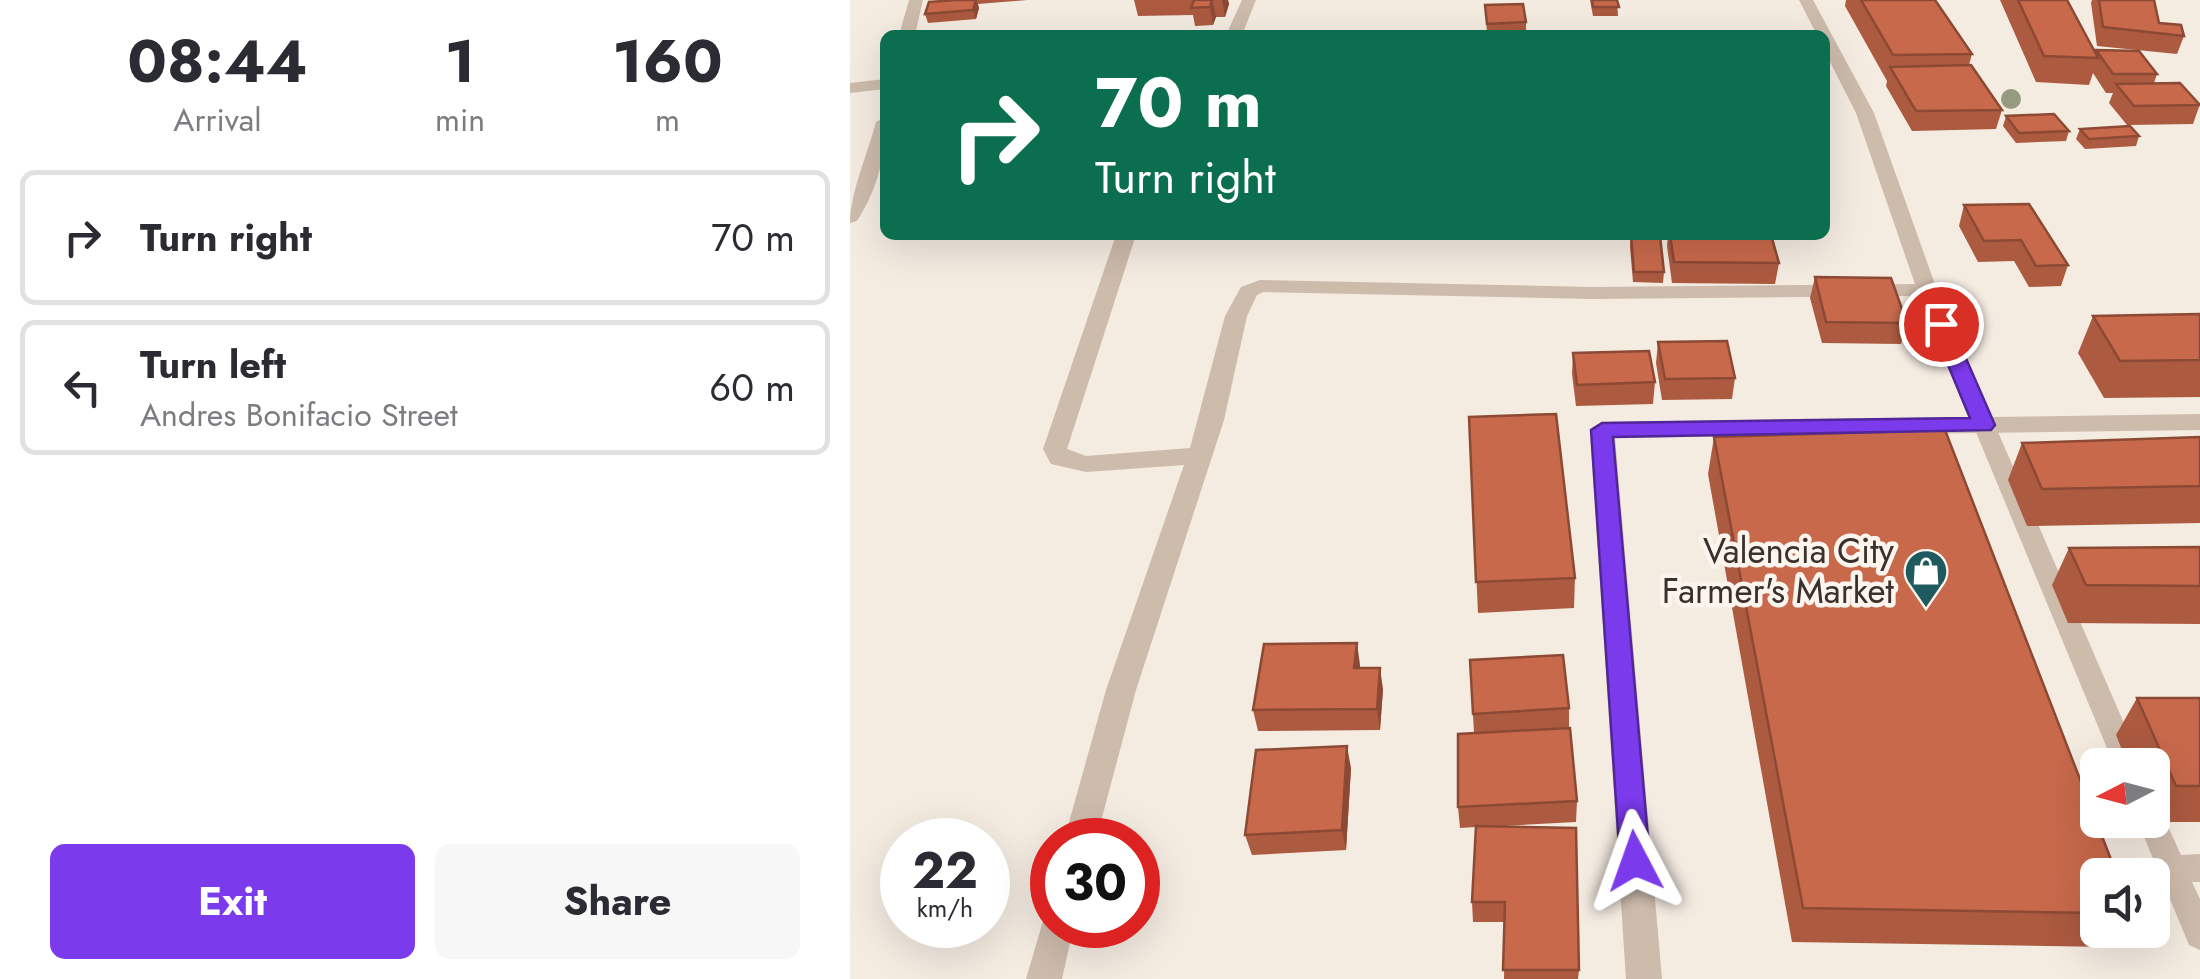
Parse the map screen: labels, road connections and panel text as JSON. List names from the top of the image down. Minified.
{"places":{"shop":["Valencia City Farmer's Market"]},"north":"left","page":{"eta":["08:44","Arrival","1","min","160","m"],"turn":["70 m","Turn right"],"list":[{"name":"Turn right","value":"70 m"},{"name":"Turn left","note":"Andres Bonifacio Street","value":"60 m"}],"speed":"22 km/h","limit":"30","buttons":["Exit","Share"]}}
